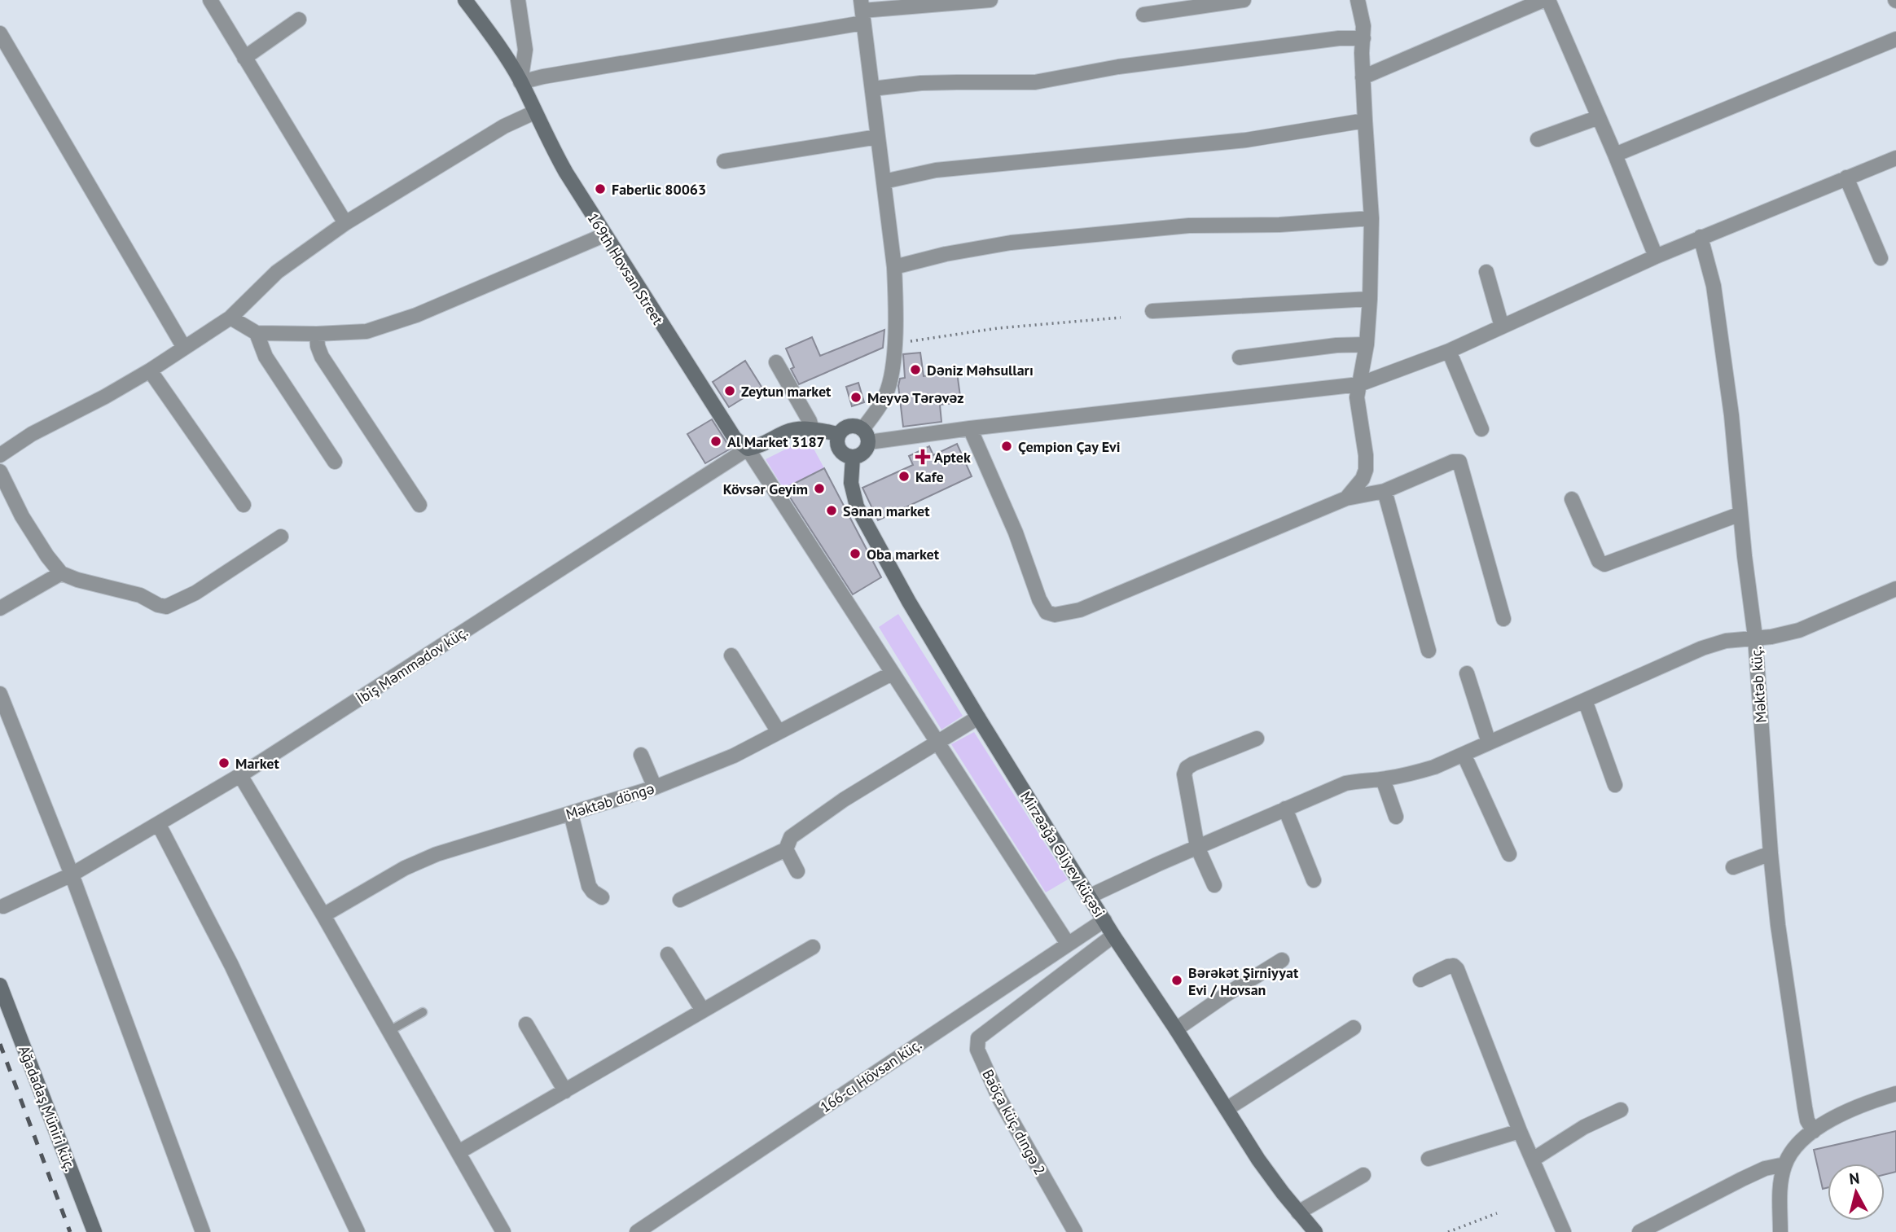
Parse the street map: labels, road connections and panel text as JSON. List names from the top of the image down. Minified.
{"streets":{"street":["169th Hovsan Street","İbiş Məmmədov küç.","Məktəb küç.","Məktəb döngə","Mirzəağa Əliyev küçəsi","166-cı Hövsan küç.","Ağadadaş Müniri küç.","Baöça küç. dıngə 2"]},"crossings":[["169th Hovsan Street","İbiş Məmmədov küç."],["Mirzəağa Əliyev küçəsi","166-cı Hövsan küç."],["Mirzəağa Əliyev küçəsi","Baöça küç. dıngə 2"]],"places":{"other":["Faberlic 80063","Dəniz Məhsulları","Zeytun market","Meyvə Tərəvəz","Al Market 3187","Çempion Çay Evi","Kafe","Kövsər Geyim","Sənan market","Oba market","Market","Bərəkət Şirniyyat Evi / Hovsan"],"health":["Aptek"]},"north":"top"}
